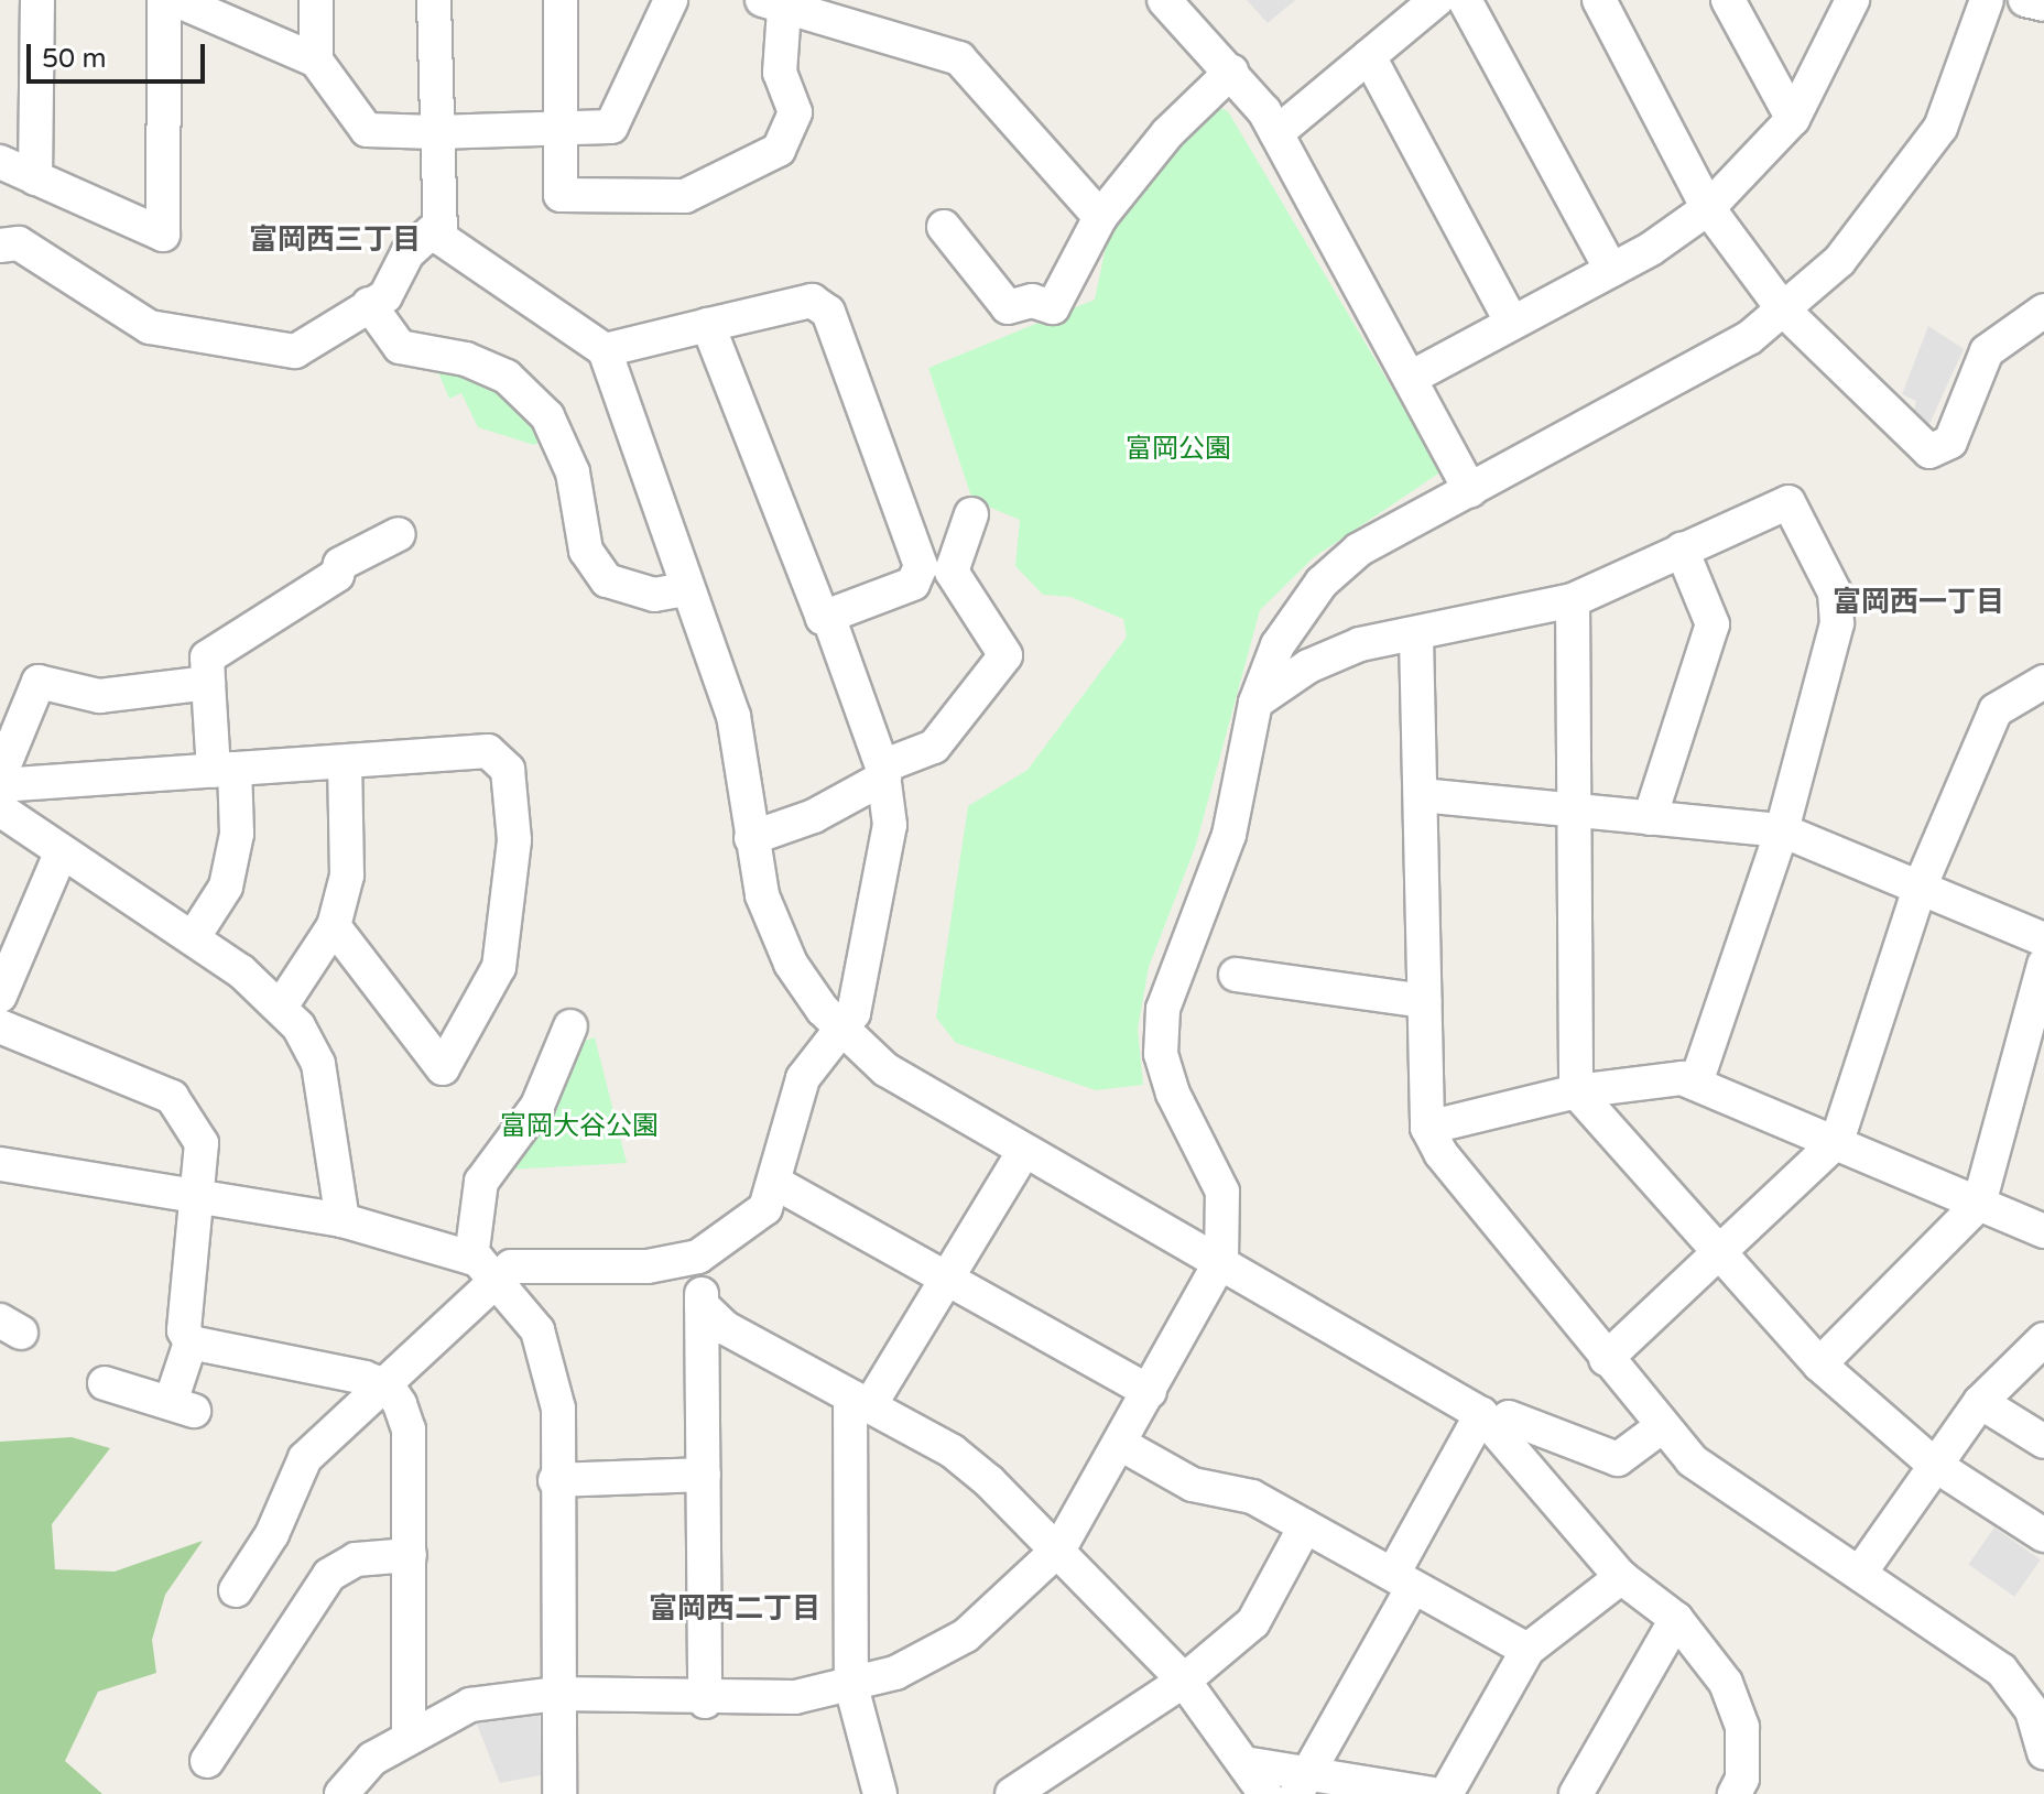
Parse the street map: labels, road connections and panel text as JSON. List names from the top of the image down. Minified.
{"districts":["富岡西三丁目","富岡西一丁目","富岡西二丁目"],"parks":["富岡公園","富岡大谷公園"],"scale_bar":"50 m"}
